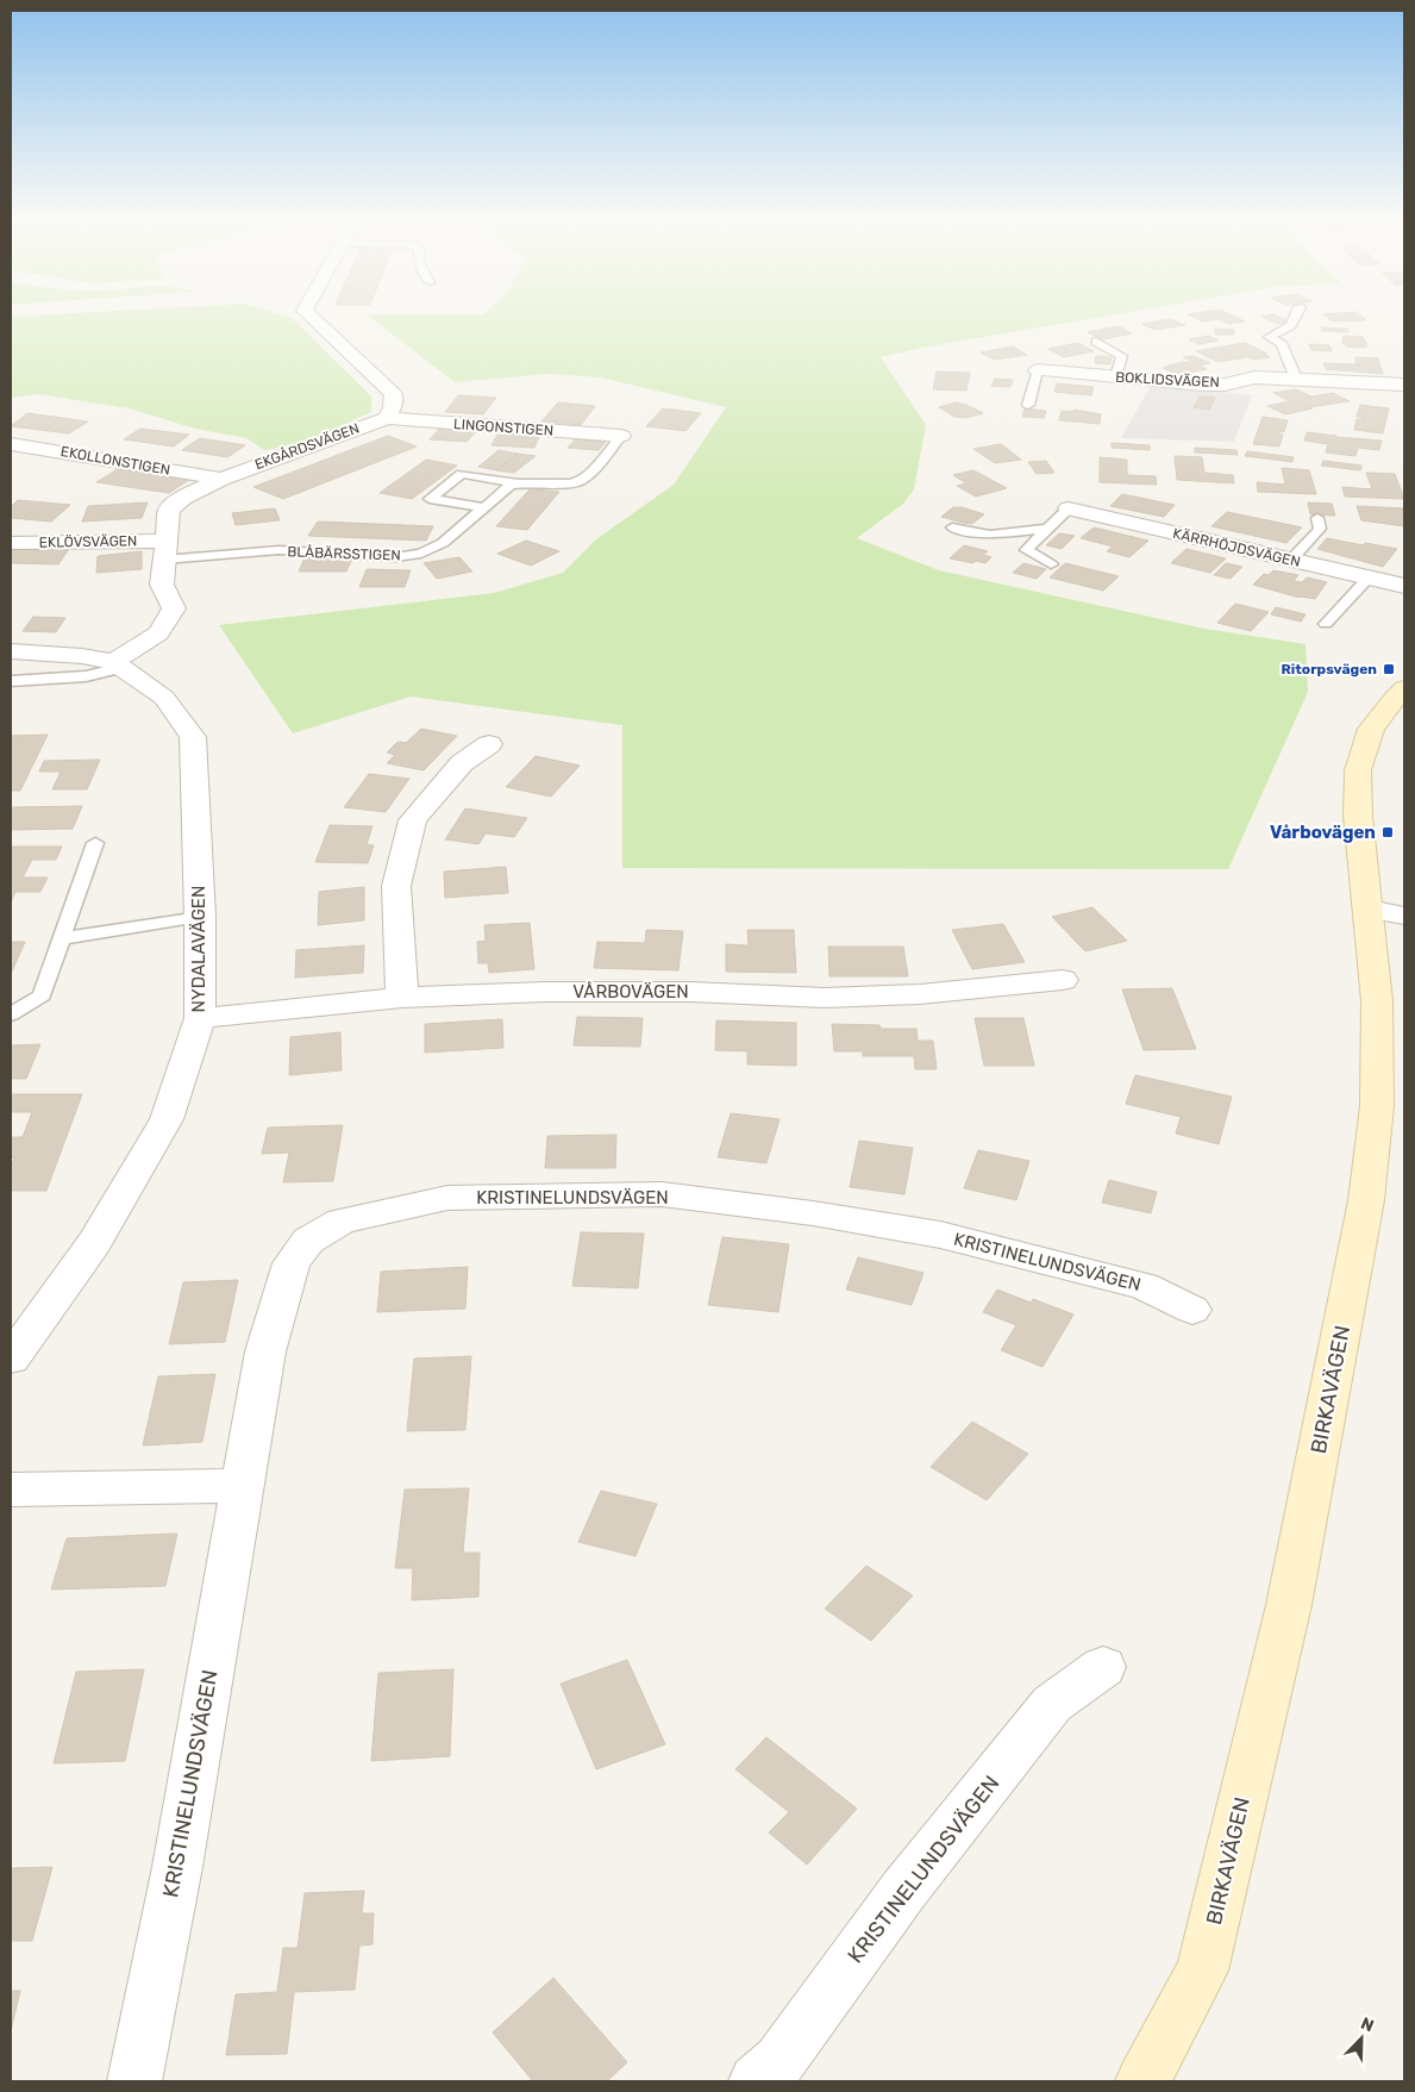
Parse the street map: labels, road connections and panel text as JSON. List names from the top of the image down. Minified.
{"streets":{"street":["BOKLIDSVÄGEN","LINGONSTIGEN","EKGÅRDSVÄGEN","EKOLLONSTIGEN","EKLÖVSVÄGEN","KÄRRHÖJDSVÄGEN","NYDALAVÄGEN","VÅRBOVÄGEN","KRISTINELUNDSVÄGEN","BIRKAVÄGEN"],"lane":["BLÅBÄRSSTIGEN"]},"crossings":[["LINGONSTIGEN","EKGÅRDSVÄGEN"],["EKGÅRDSVÄGEN","EKOLLONSTIGEN"],["EKGÅRDSVÄGEN","EKLÖVSVÄGEN"],["EKGÅRDSVÄGEN","BLÅBÄRSSTIGEN"],["EKGÅRDSVÄGEN","NYDALAVÄGEN"],["EKLÖVSVÄGEN","BLÅBÄRSSTIGEN"],["NYDALAVÄGEN","VÅRBOVÄGEN"]],"places":{"transit":["Ritorpsvägen","Vårbovägen"]},"north":"top right"}
